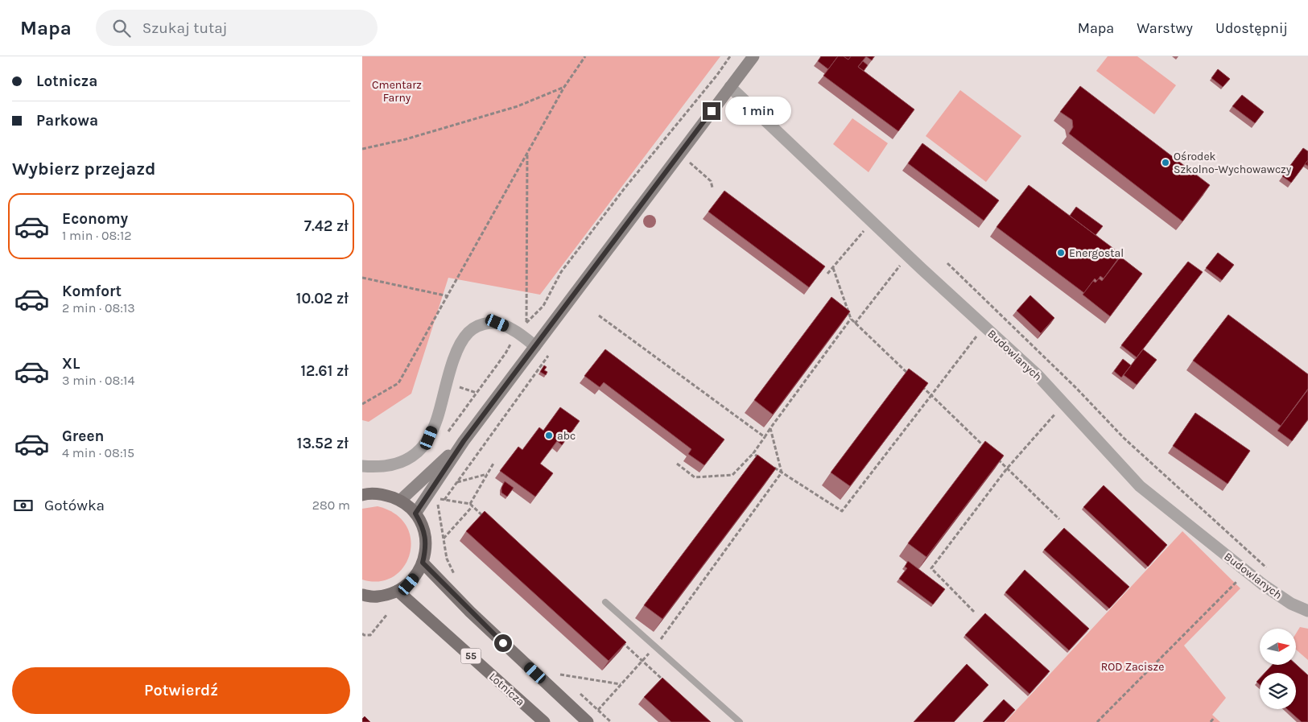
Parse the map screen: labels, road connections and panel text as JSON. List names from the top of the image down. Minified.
{"streets":{"main road":["55","Lotnicza"],"street":["Budowlanych"]},"parks":["Cmentarz Farny","ROD Zacisze"],"places":["Ośrodek Szkolno-Wychowawczy","Energostal","abc"],"north":"right","page":{"header":"Mapa","search":"Szukaj tutaj","nav":["Mapa","Warstwy","Udostępnij"],"banner":["Lotnicza","Parkowa"],"bubble":"1 min","heading":"Wybierz przejazd","list":[{"name":"Economy","note":"1 min · 08:12","value":"7.42 zł"},{"name":"Komfort","note":"2 min · 08:13","value":"10.02 zł"},{"name":"XL","note":"3 min · 08:14","value":"12.61 zł"},{"name":"Green","note":"4 min · 08:15","value":"13.52 zł"}],"pay":["Gotówka","280 m"],"buttons":"Potwierdź"}}
